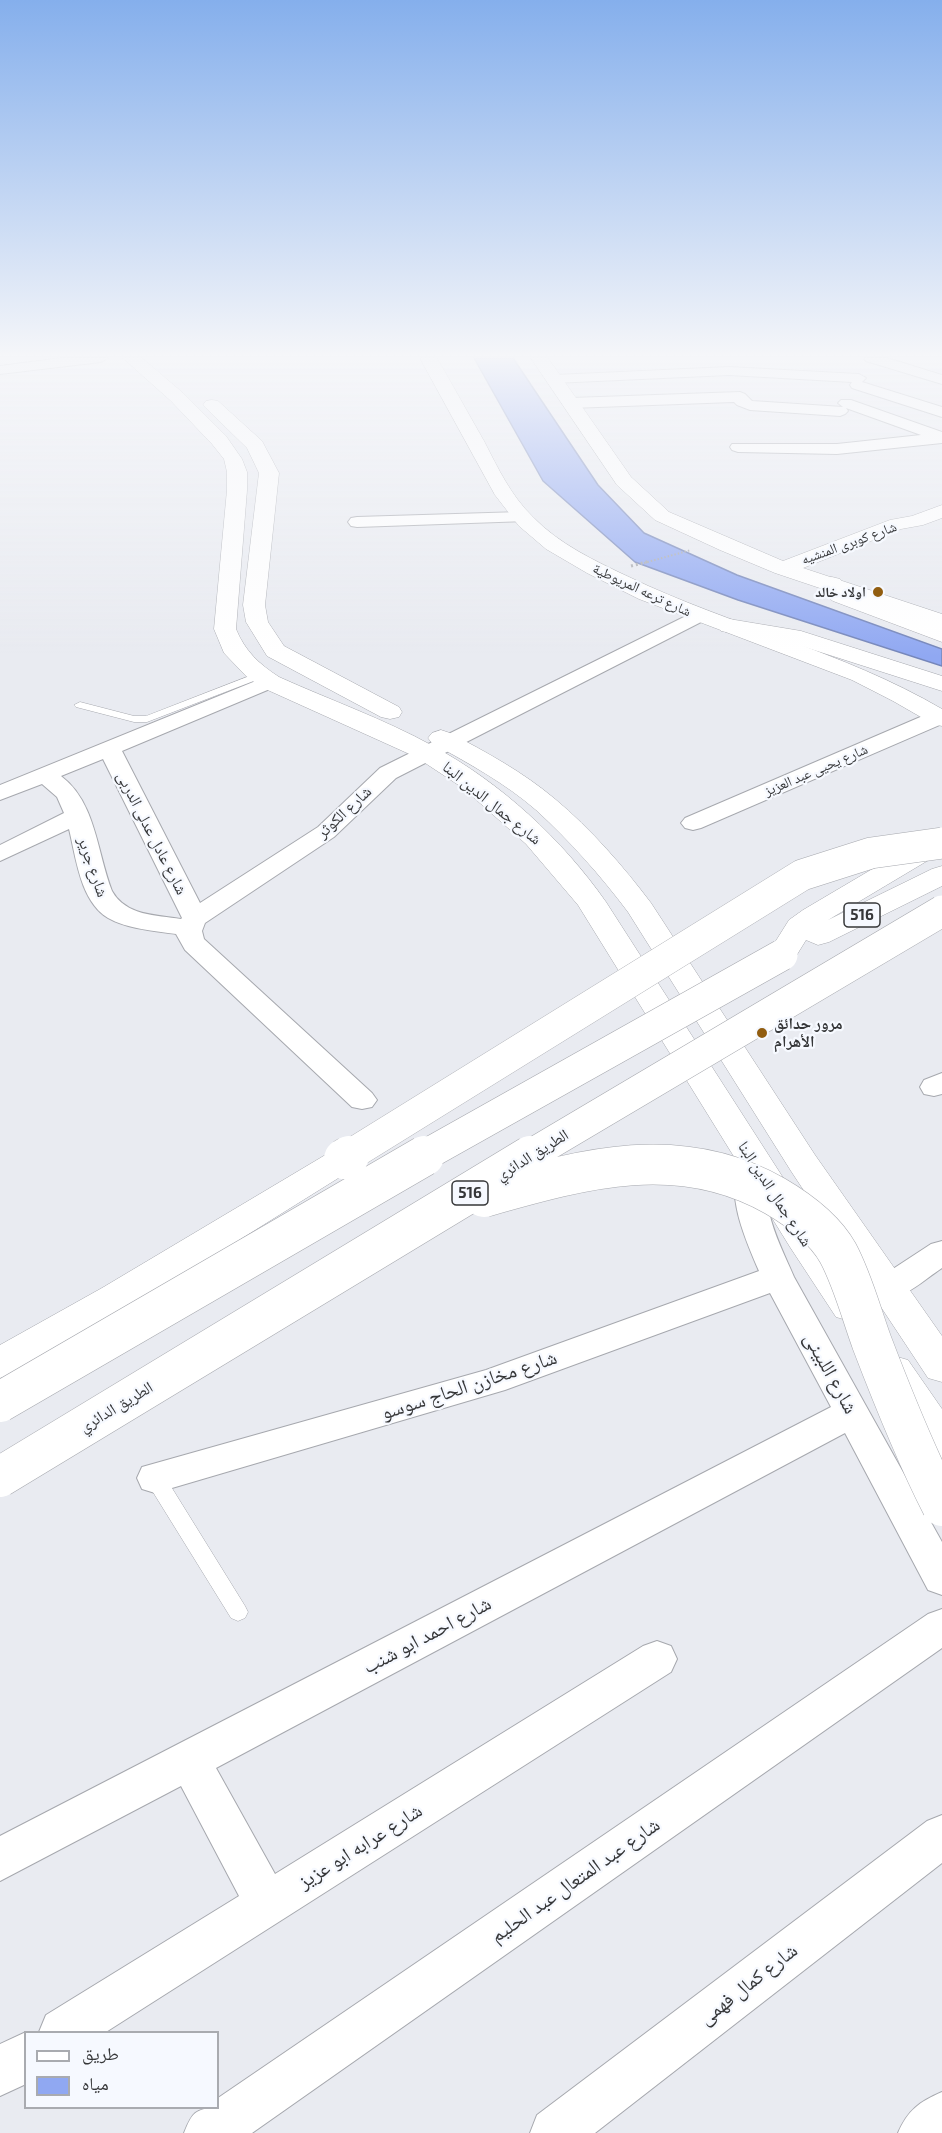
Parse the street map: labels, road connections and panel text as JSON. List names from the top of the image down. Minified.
{"streets":{"main road":["شارع كوبرى المنشيه","شارع ترعه المريوطية","شارع جمال الدين البنا","516","الطريق الدائري"],"street":["شارع يحيى عبد العزيز","شارع الكوثر","شارع عادل عدلى الدربى","شارع جرير","شارع اللبينى","شارع مخازن الحاج سوسو","شارع احمد ابو شنب","شارع عرابه ابو عزيز","شارع عبد المتعال عبد الحليم","شارع كمال فهمى"]},"crossings":[["شارع ترعه المريوطية","شارع يحيى عبد العزيز"],["شارع ترعه المريوطية","شارع الكوثر"],["شارع جمال الدين البنا","شارع الكوثر"],["شارع جمال الدين البنا","شارع اللبينى"],["شارع الكوثر","شارع عادل عدلى الدربى"],["شارع الكوثر","شارع جرير"],["شارع عادل عدلى الدربى","شارع جرير"],["شارع اللبينى","شارع مخازن الحاج سوسو"],["شارع اللبينى","شارع احمد ابو شنب"]],"places":["اولاد خالد","مرور حدائق الأهرام"],"legend":["طريق","مياه"]}
